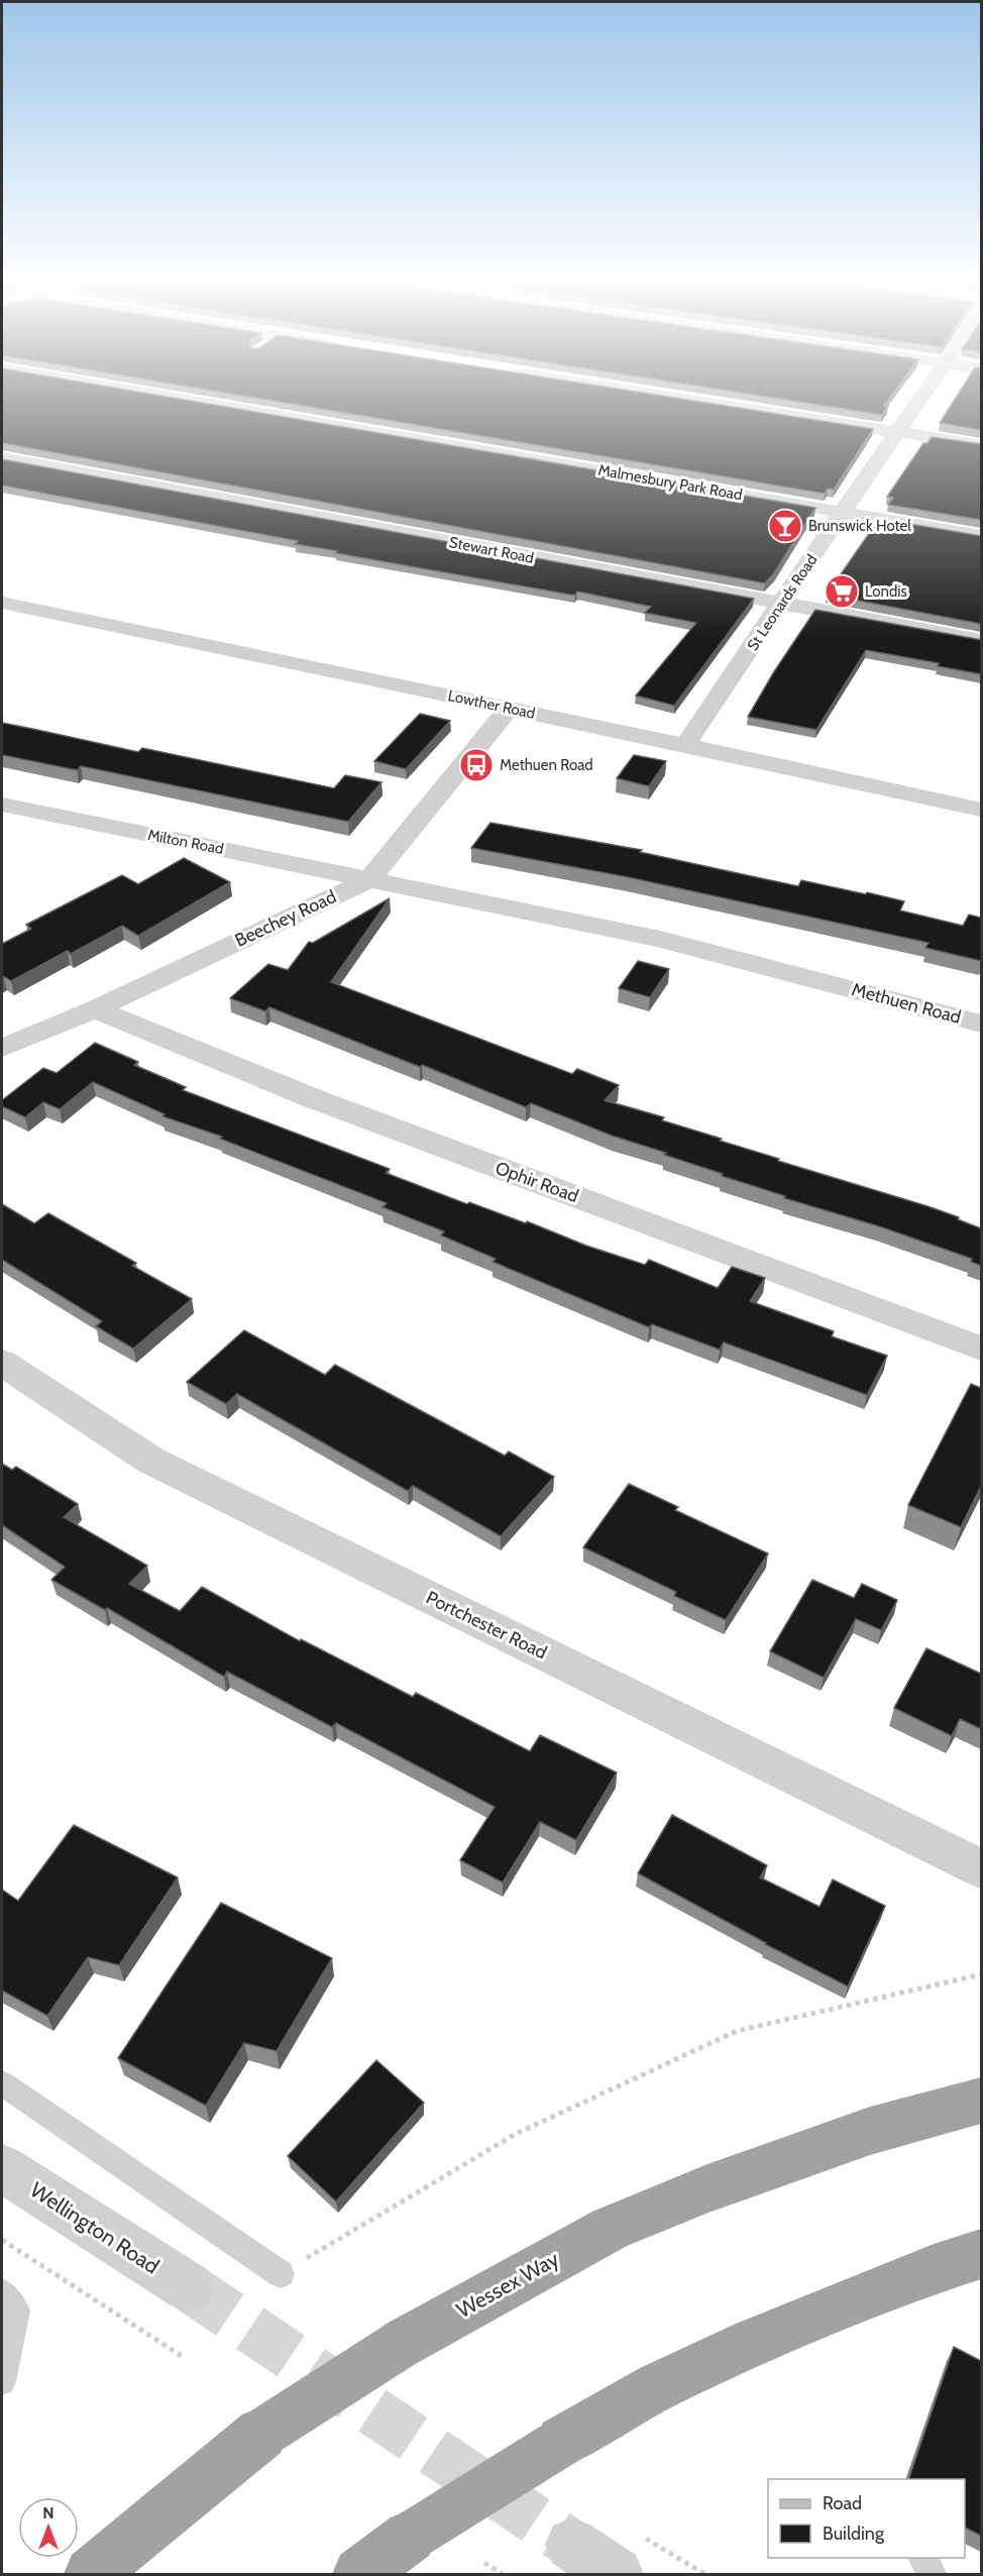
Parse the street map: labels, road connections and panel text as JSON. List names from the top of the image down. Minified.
{"streets":{"highway":["Wessex Way"],"street":["Malmesbury Park Road","Stewart Road","St Leonards Road","Lowther Road","Milton Road","Beechey Road","Methuen Road","Ophir Road","Portchester Road","Wellington Road"]},"crossings":[["Malmesbury Park Road","St Leonards Road"],["Stewart Road","St Leonards Road"],["St Leonards Road","Lowther Road"],["Lowther Road","Beechey Road"],["Milton Road","Beechey Road"],["Milton Road","Methuen Road"],["Beechey Road","Methuen Road"],["Beechey Road","Ophir Road"]],"places":{"bar":["Brunswick Hotel"],"supermarket":["Londis"],"bus stop":["Methuen Road"]},"legend":["Road","Building"],"north":"top"}
